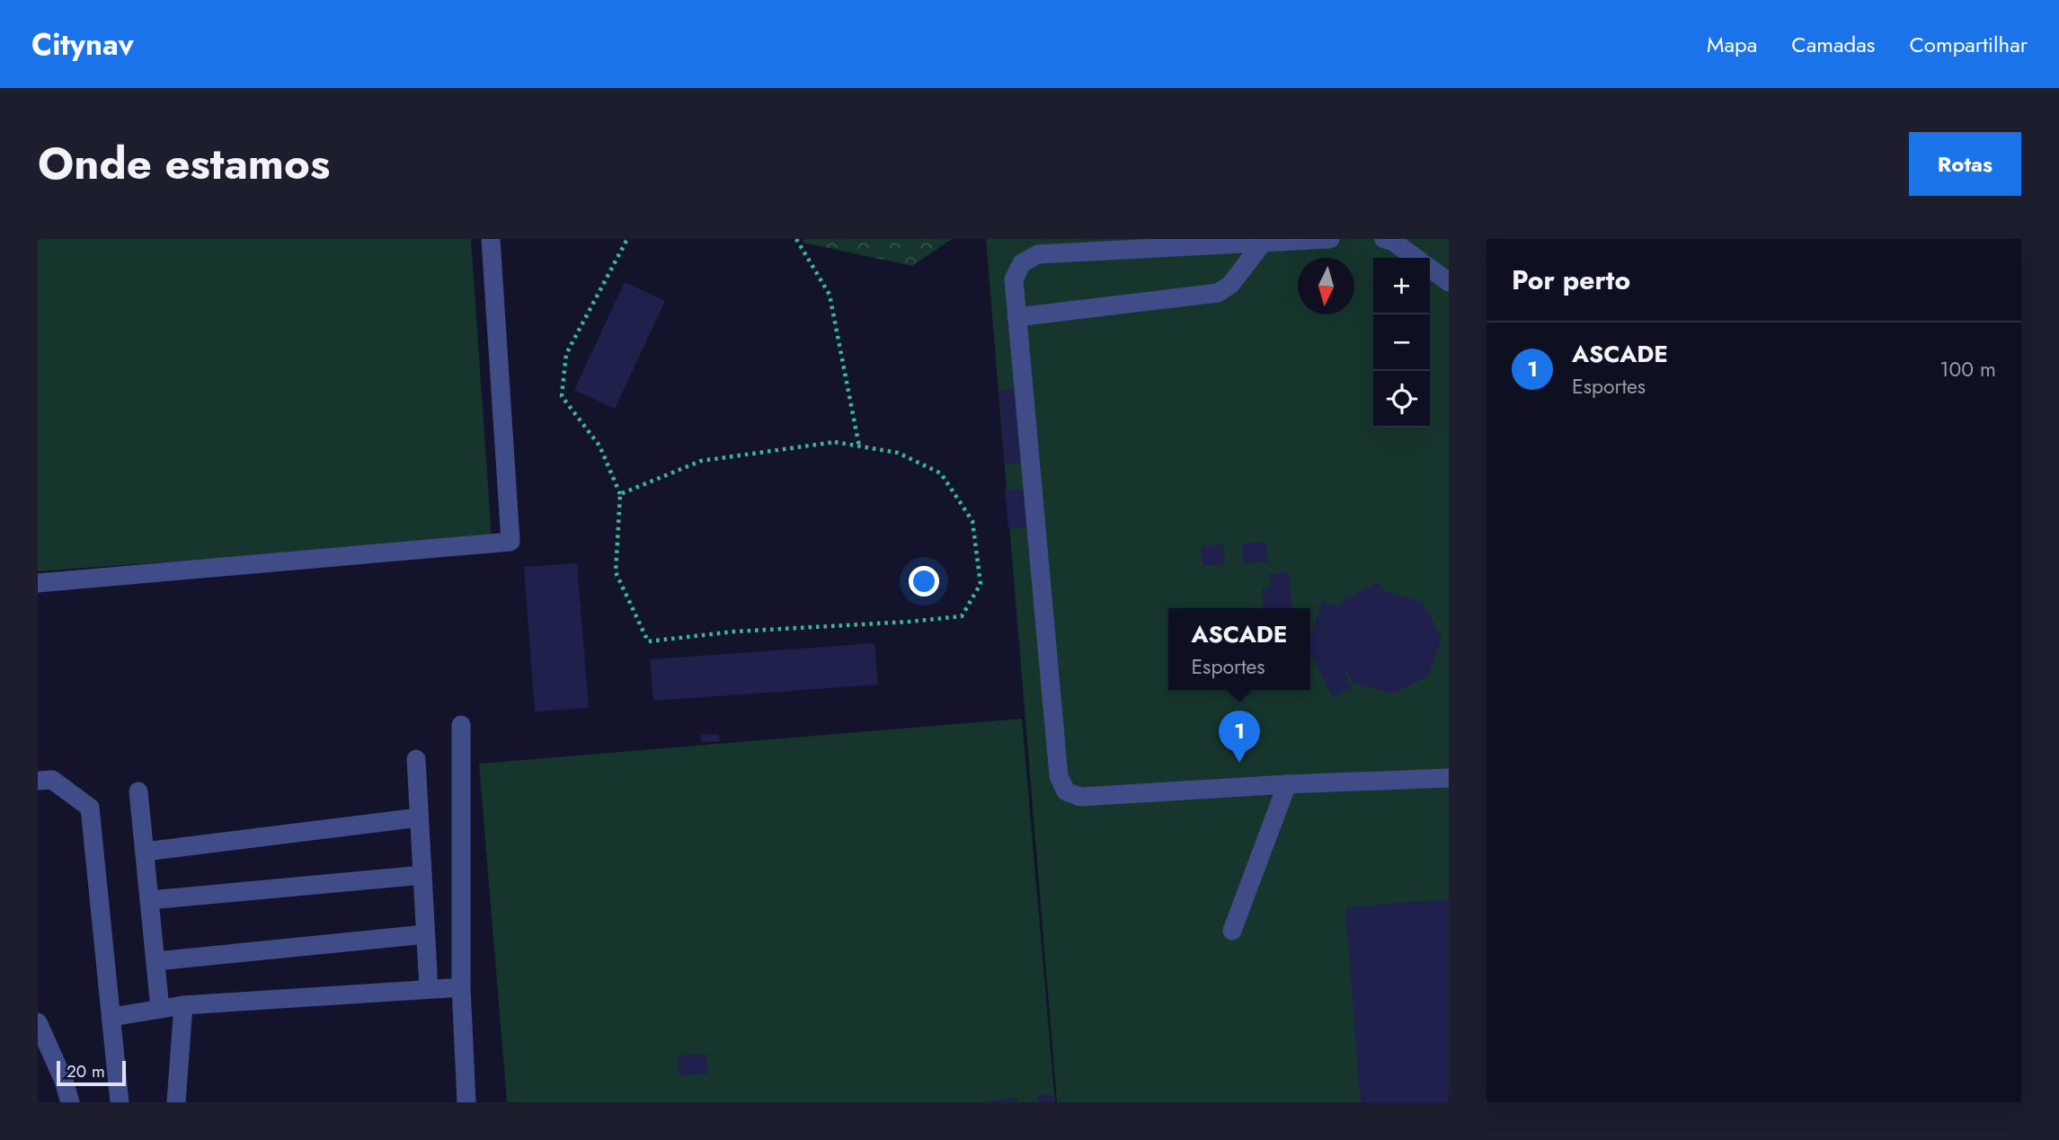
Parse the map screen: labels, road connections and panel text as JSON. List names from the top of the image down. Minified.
{"scale_bar":"20 m","north":"bottom","page":{"header":"Citynav","nav":["Mapa","Camadas","Compartilhar"],"title":"Onde estamos","buttons":"Rotas","heading":"Por perto","map_buttons":["+","−"],"list":[{"mark":"1","name":"ASCADE","note":"Esportes","value":"100 m"}],"popup":["ASCADE","Esportes"],"pins":"1","scale":"20 m"}}
